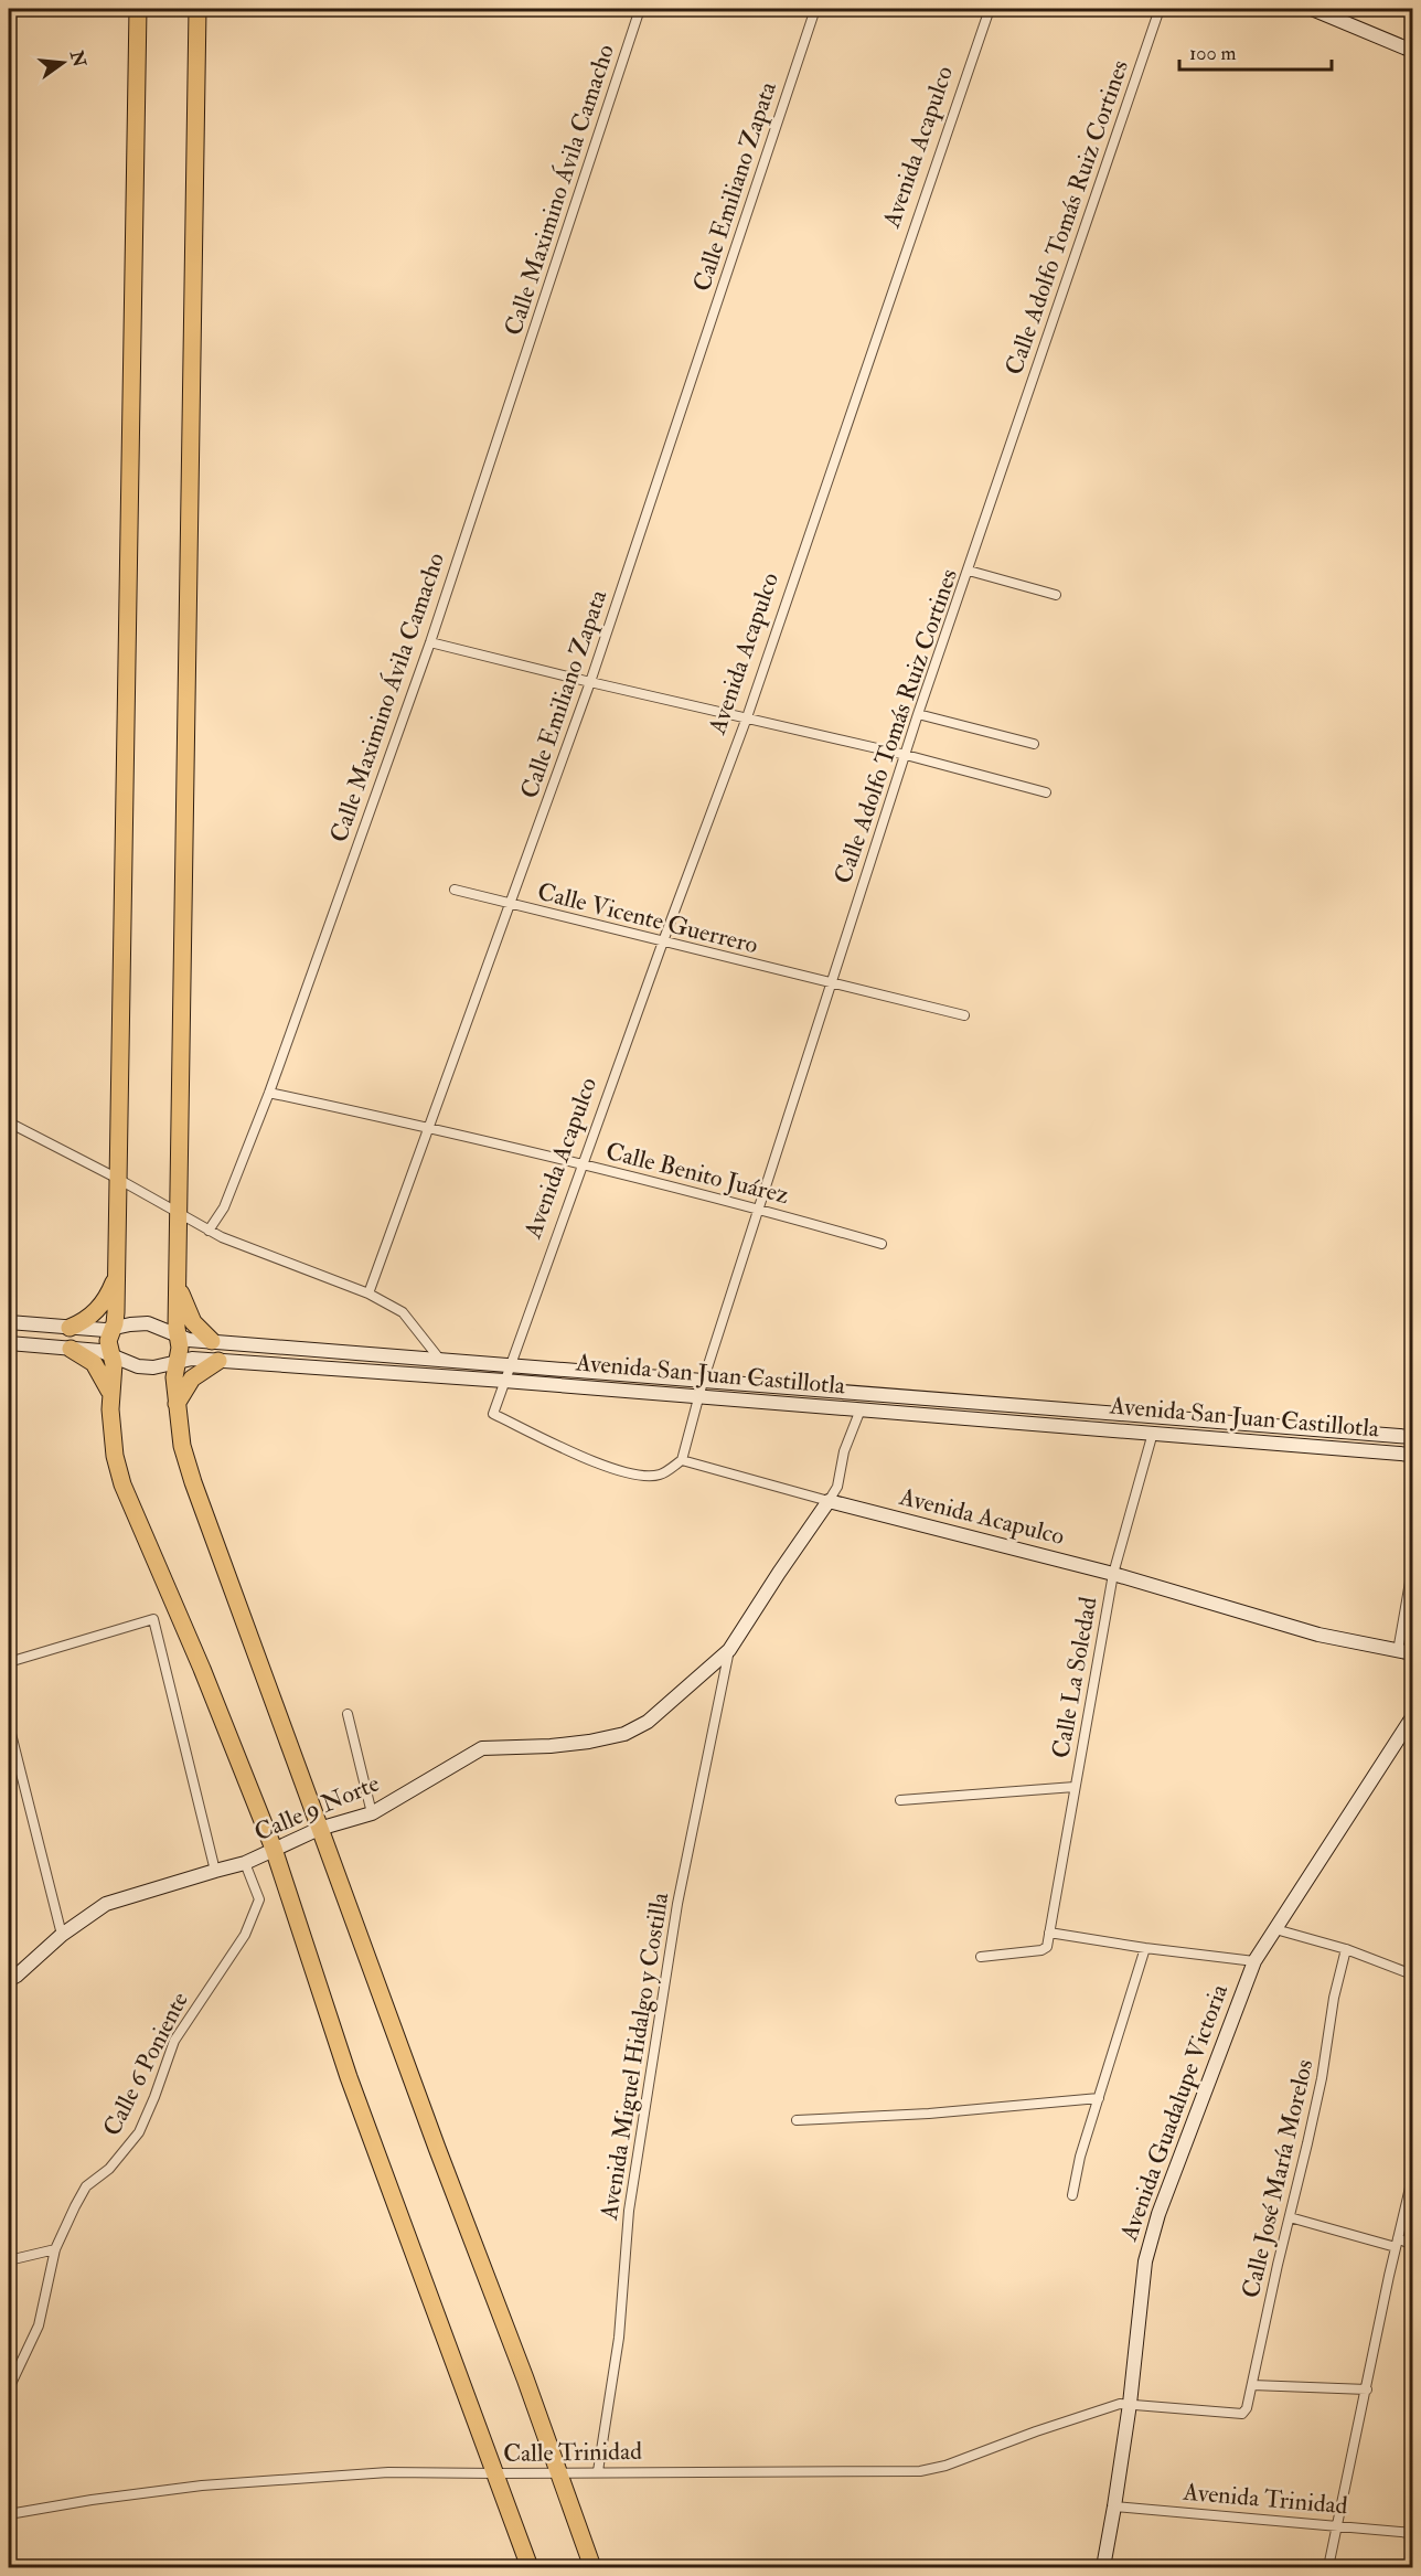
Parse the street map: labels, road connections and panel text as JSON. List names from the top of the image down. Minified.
{"streets":{"main road":["Avenida Acapulco","Avenida San Juan Castillotla","Calle 9 Norte","Avenida Guadalupe Victoria"],"street":["Calle Emiliano Zapata","Calle Maximino Ávila Camacho","Calle Adolfo Tomás Ruiz Cortines","Calle Vicente Guerrero","Calle Benito Juárez","Calle La Soledad","Avenida Miguel Hidalgo y Costilla","Calle 6 Poniente","Calle José María Morelos","Calle Trinidad","Avenida Trinidad"]},"crossings":[["Avenida Acapulco","Calle Adolfo Tomás Ruiz Cortines"],["Avenida Acapulco","Calle Vicente Guerrero"],["Avenida Acapulco","Calle Benito Juárez"],["Avenida Acapulco","Avenida San Juan Castillotla"],["Avenida Acapulco","Calle La Soledad"],["Avenida Acapulco","Calle 9 Norte"],["Calle Emiliano Zapata","Calle Vicente Guerrero"],["Calle Emiliano Zapata","Calle Benito Juárez"],["Calle Maximino Ávila Camacho","Calle Benito Juárez"],["Calle Adolfo Tomás Ruiz Cortines","Calle Vicente Guerrero"],["Calle Adolfo Tomás Ruiz Cortines","Calle Benito Juárez"],["Calle Adolfo Tomás Ruiz Cortines","Avenida San Juan Castillotla"],["Avenida San Juan Castillotla","Calle La Soledad"],["Calle 9 Norte","Avenida Miguel Hidalgo y Costilla"],["Calle 9 Norte","Calle 6 Poniente"],["Avenida Miguel Hidalgo y Costilla","Calle Trinidad"],["Avenida Guadalupe Victoria","Calle Trinidad"],["Avenida Guadalupe Victoria","Avenida Trinidad"],["Calle José María Morelos","Calle Trinidad"]],"scale_bar":"100 m","north":"right"}
